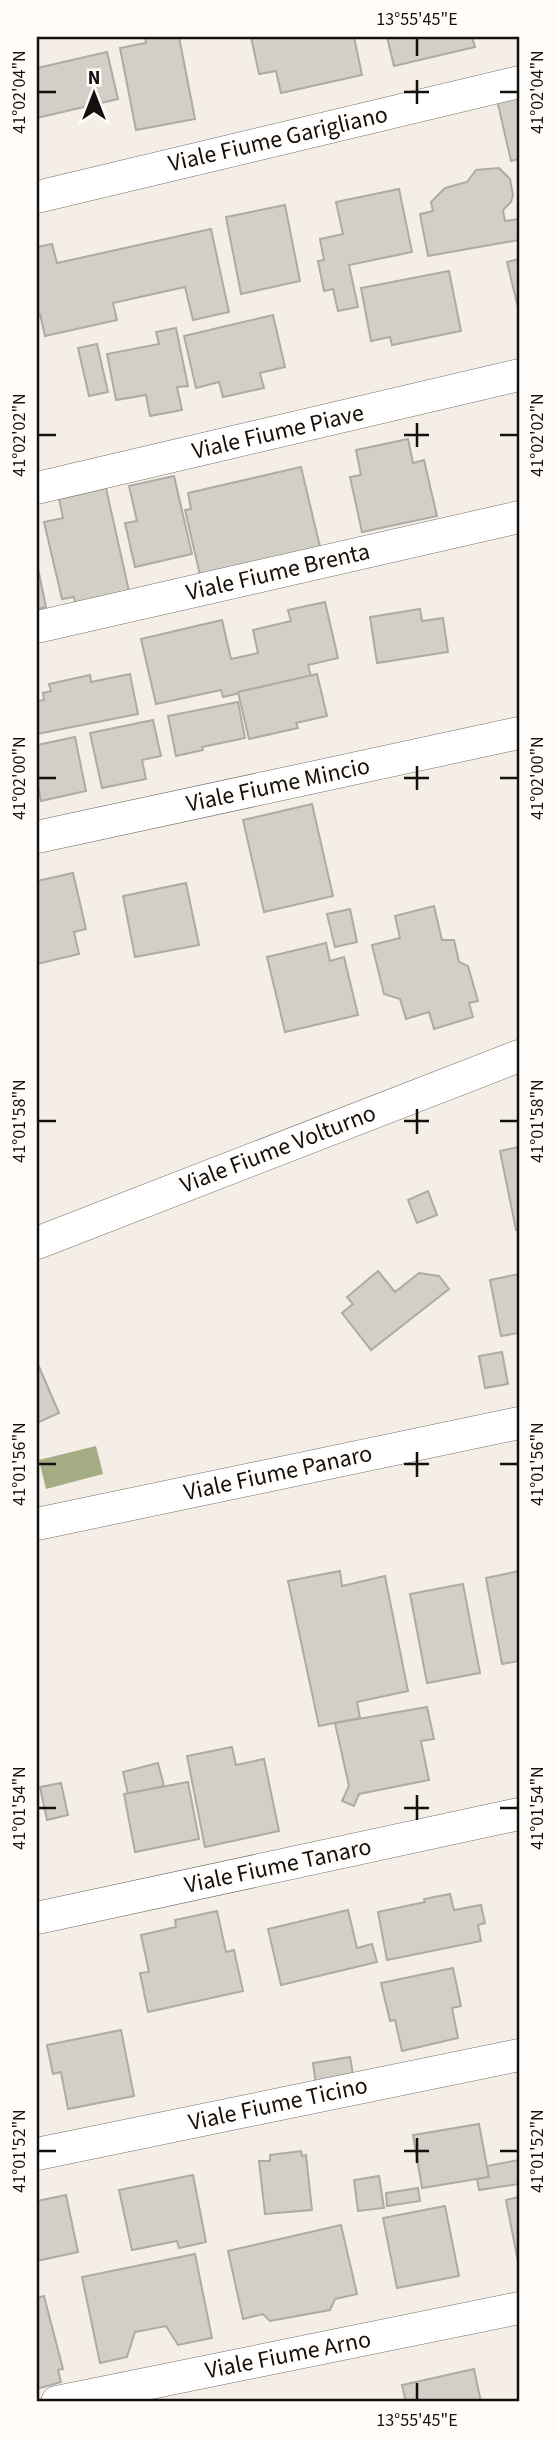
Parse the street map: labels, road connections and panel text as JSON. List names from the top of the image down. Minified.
{"streets":{"street":["Viale Fiume Garigliano","Viale Fiume Piave","Viale Fiume Brenta","Viale Fiume Mincio","Viale Fiume Volturno","Viale Fiume Panaro","Viale Fiume Tanaro","Viale Fiume Ticino","Viale Fiume Arno"]},"north":"top","coordinates":["13°55'45\"E","41°02'04\"N","41°02'02\"N","41°02'00\"N","41°01'58\"N","41°01'56\"N","41°01'54\"N","41°01'52\"N"]}
